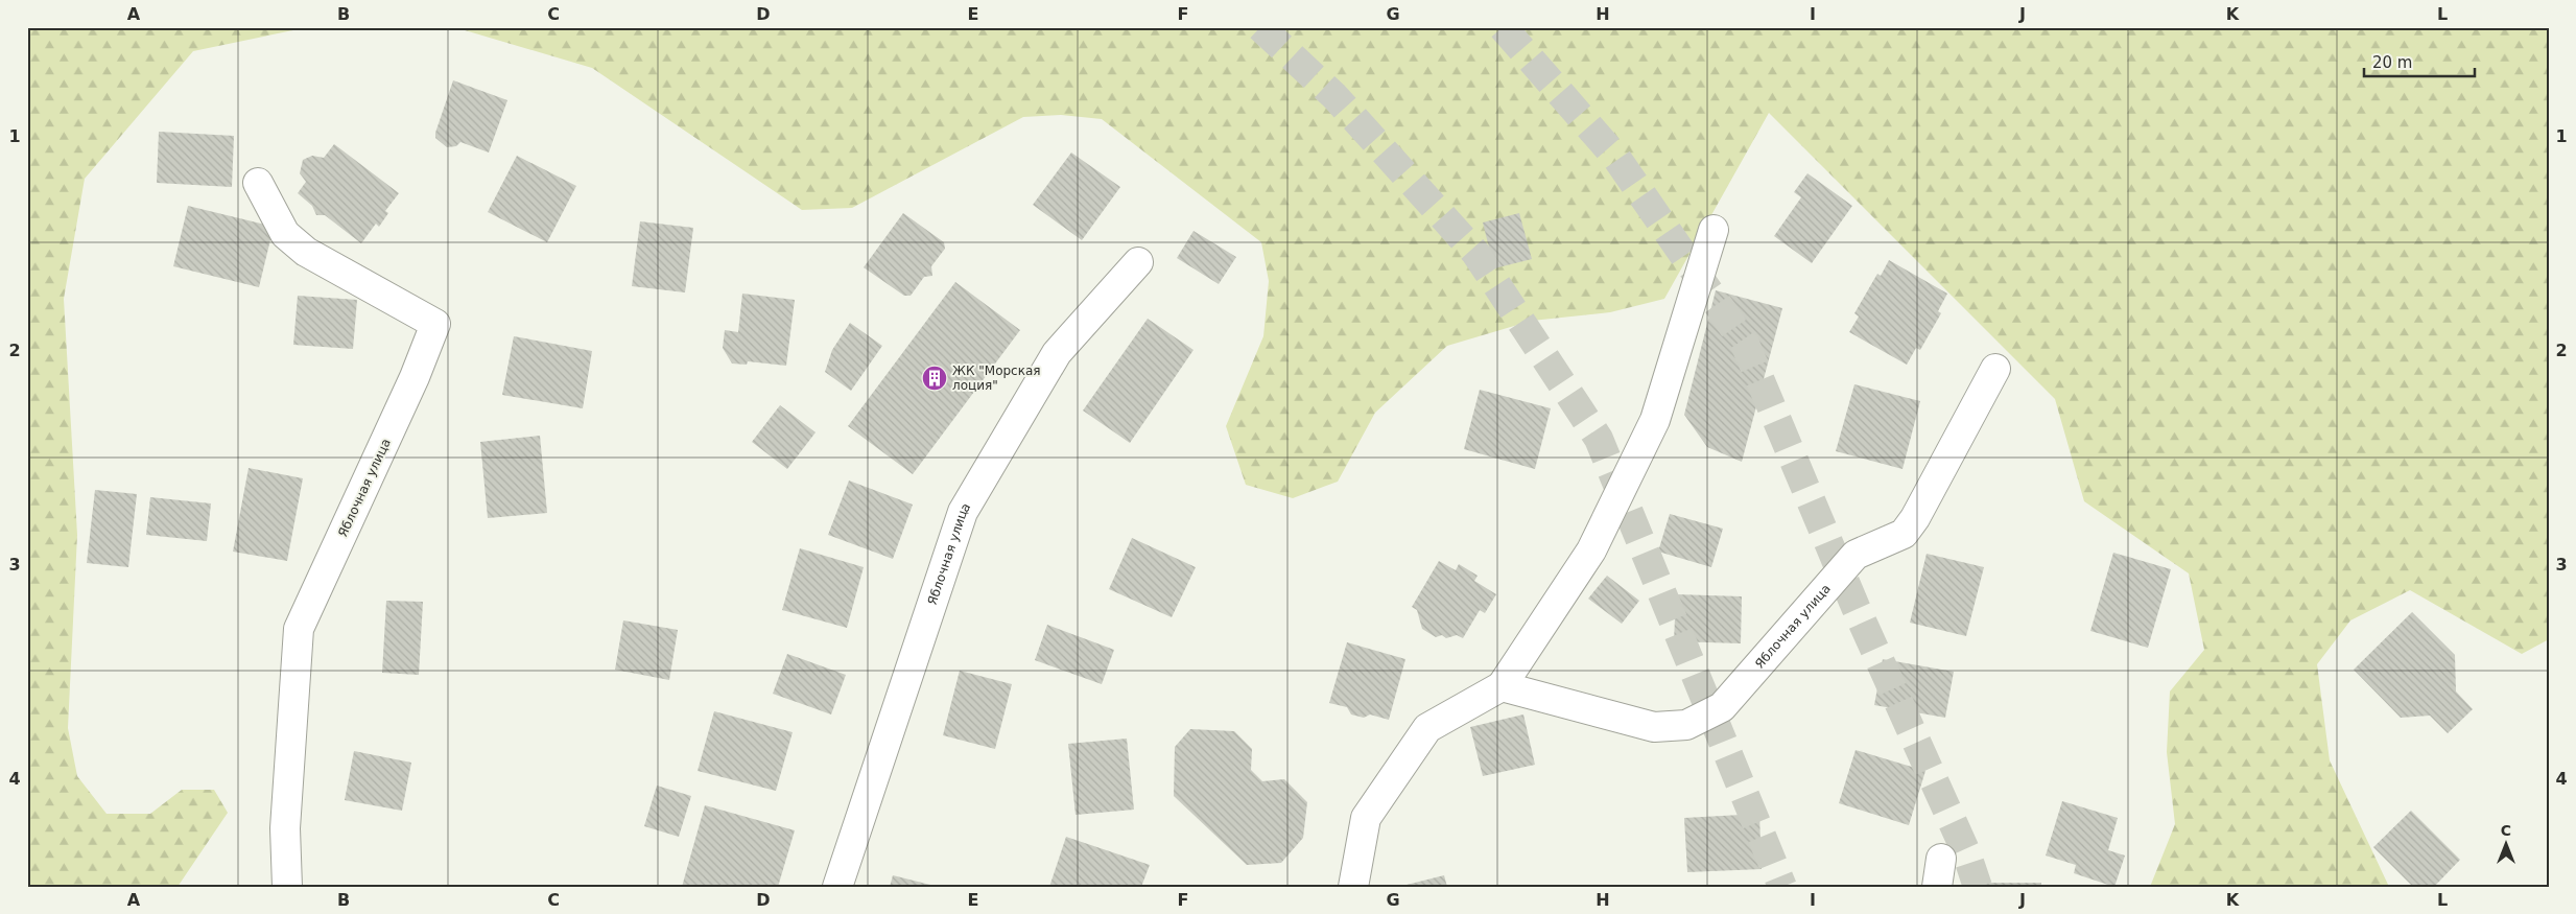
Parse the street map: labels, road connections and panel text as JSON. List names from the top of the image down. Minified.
{"streets":{"street":["Яблочная улица"]},"places":{"building":["ЖК \"Морская лоция\""]},"scale_bar":"20 m","north":"top","grid":{"columns":["A","B","C","D","E","F","G","H","I","J","K","L"],"rows":["1","2","3","4"]}}
